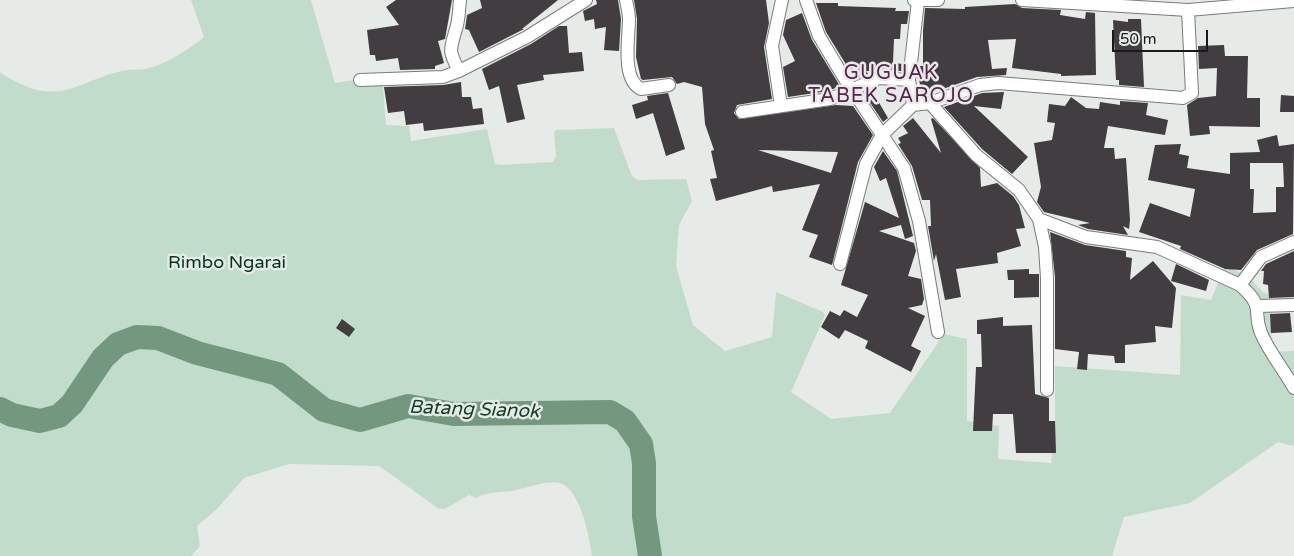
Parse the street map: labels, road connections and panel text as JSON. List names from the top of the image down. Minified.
{"districts":["GUGUAK TABEK SAROJO"],"water":["Batang Sianok"],"parks":["Rimbo Ngarai"],"scale_bar":"50 m"}
